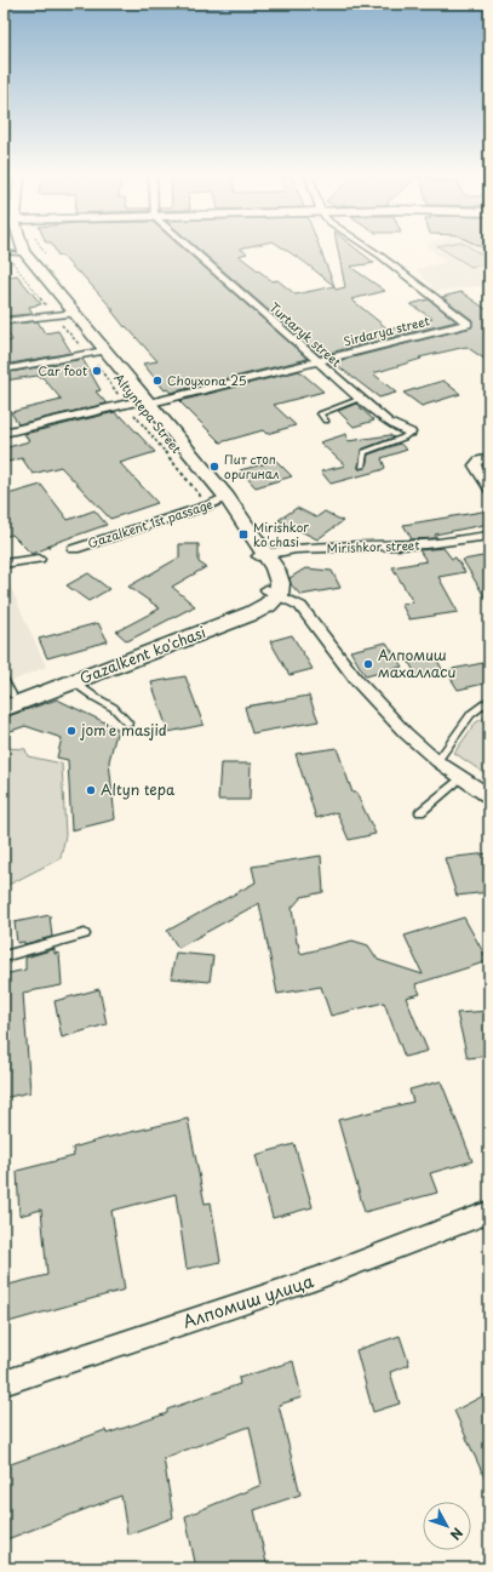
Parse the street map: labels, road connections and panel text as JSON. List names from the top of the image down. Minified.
{"streets":{"main road":["Altyntepa Street","Gazalkent ko'chasi"],"street":["Sirdarya street","Turtaryk street","Gazalkent 1st passage","Mirishkor street","Алпомиш улица"]},"crossings":[["Sirdarya street","Turtaryk street"],["Sirdarya street","Altyntepa Street"],["Altyntepa Street","Gazalkent 1st passage"],["Altyntepa Street","Mirishkor street"],["Altyntepa Street","Gazalkent ko'chasi"]],"places":{"other":["Car foot","Choyxona 25","Пит стоп оригинал","Алпомиш махалласи","jom'e masjid","Altyn tepa"],"transit":["Mirishkor ko'chasi"]},"north":"bottom right"}
